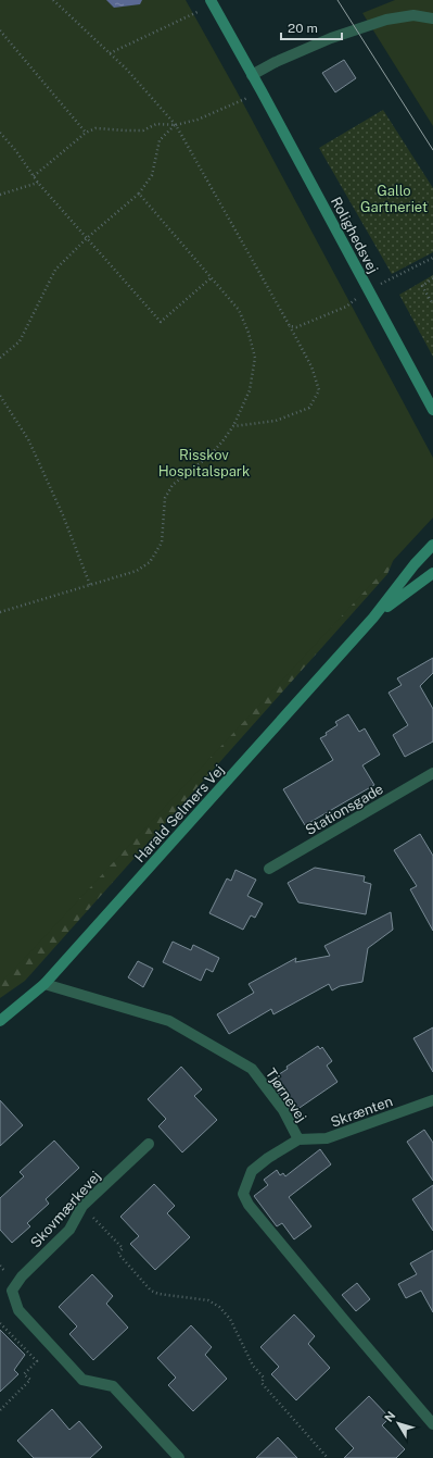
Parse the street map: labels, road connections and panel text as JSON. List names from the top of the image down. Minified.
{"streets":{"street":["Rolighedsvej","Stationsgade","Harald Selmers Vej","Tjørnevej","Skrænten","Skovmærkevej"]},"crossings":[["Harald Selmers Vej","Tjørnevej"],["Tjørnevej","Skrænten"]],"parks":["Gallo Gartneriet","Risskov Hospitalspark"],"scale_bar":"20 m","north":"top left"}
